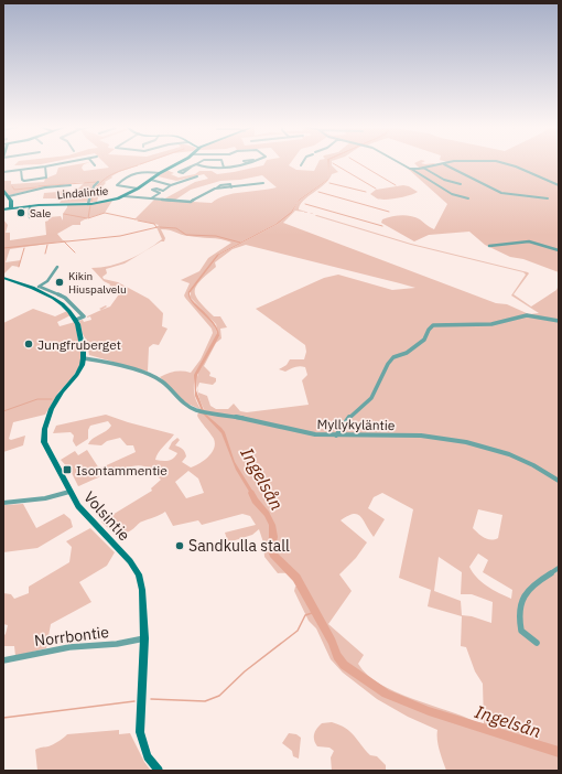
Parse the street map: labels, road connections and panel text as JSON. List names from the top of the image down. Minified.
{"streets":{"street":["Lindalintie","Myllykyläntie","Volsintie","Norrbontie"]},"crossings":[["Myllykyläntie","Volsintie"],["Volsintie","Norrbontie"]],"water":["Ingelsån"],"places":{"other":["Sale","Kikin Hiuspalvelu","Jungfruberget","Sandkulla stall"],"transit":["Isontammentie"]}}
